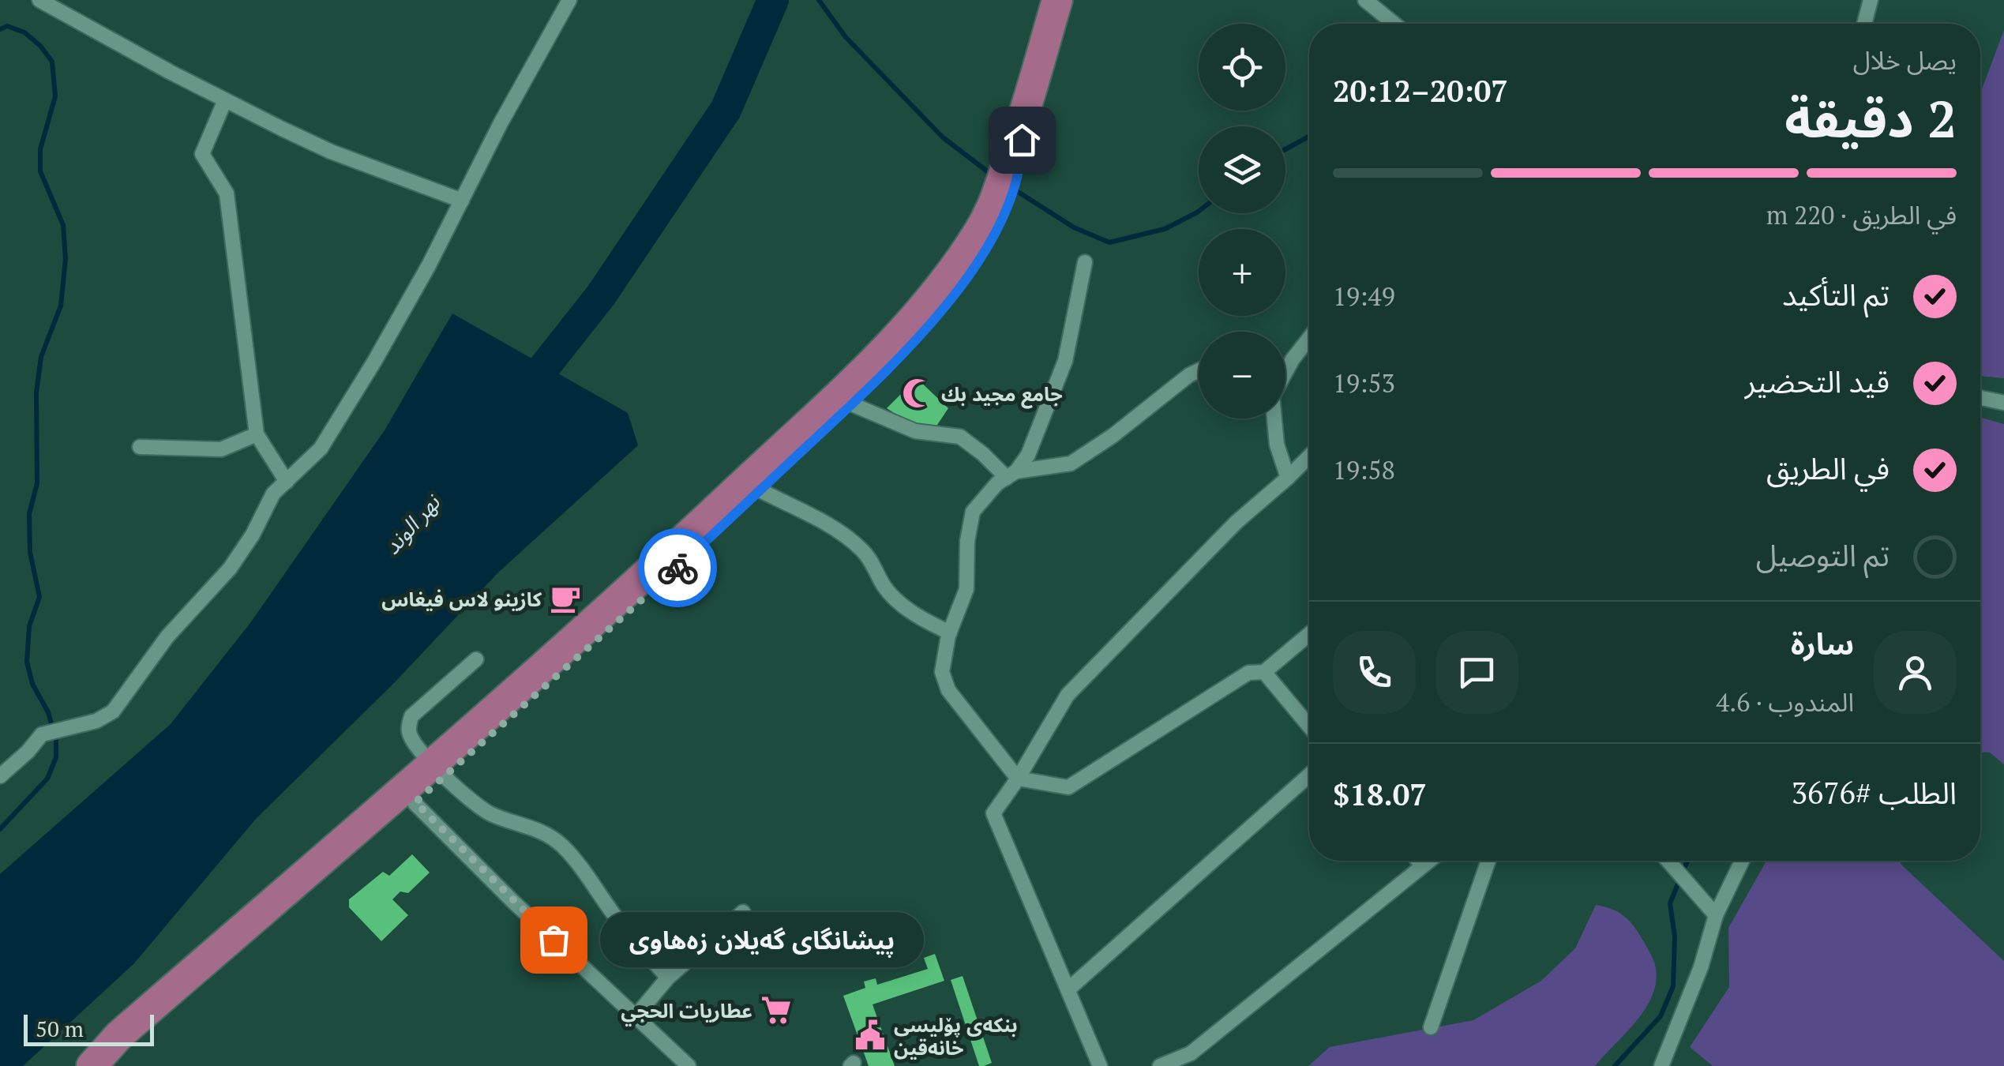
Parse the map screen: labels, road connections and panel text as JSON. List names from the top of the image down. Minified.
{"water":["نهر الوند"],"places":{"mosque":["جامع مجيد بك"],"cafe":["كازينو لاس فيغاس"],"other":["پیشانگای گەیلان زەهاوی"],"supermarket":["عطاريات الحجي"],"public building":["بنکەی پۆلیسی خانەقین"]},"scale_bar":"50 m","page":{"map_buttons":["+","−"],"heading":["2 دقيقة","يصل خلال","20:07–20:12"],"panel":["سارة","المندوب · 4.6","الطلب #3676","$18.07"],"bar":"في الطريق · 220 m","list":[["تم التأكيد","19:49"],["قيد التحضير","19:53"],["في الطريق","19:58"],"تم التوصيل"],"bubble":"پیشانگای گەیلان زەهاوی","scale":"50 m"}}
